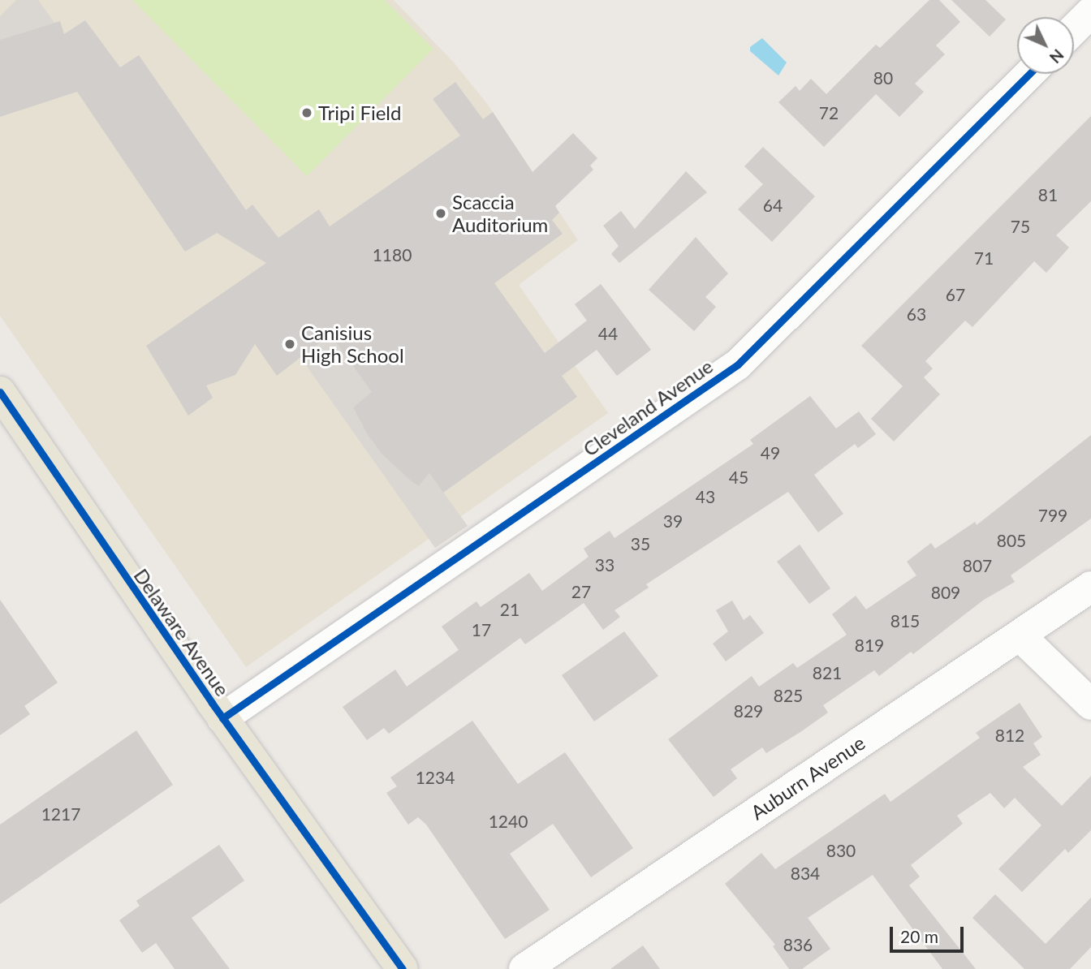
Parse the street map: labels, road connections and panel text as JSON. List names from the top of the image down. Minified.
{"streets":{"main road":["Delaware Avenue"],"street":["Cleveland Avenue","Auburn Avenue"]},"crossings":[["Cleveland Avenue","Delaware Avenue"]],"places":["Tripi Field","Scaccia Auditorium","Canisius High School"],"house_numbers":["80","72","81","64","75","1180","71","67","63","44","49","45","43","799","39","805","35","33","807","27","809","21","815","17","819","821","825","829","812","1234","1217","1240","830","834","836"],"scale_bar":"20 m","north":"bottom right"}
